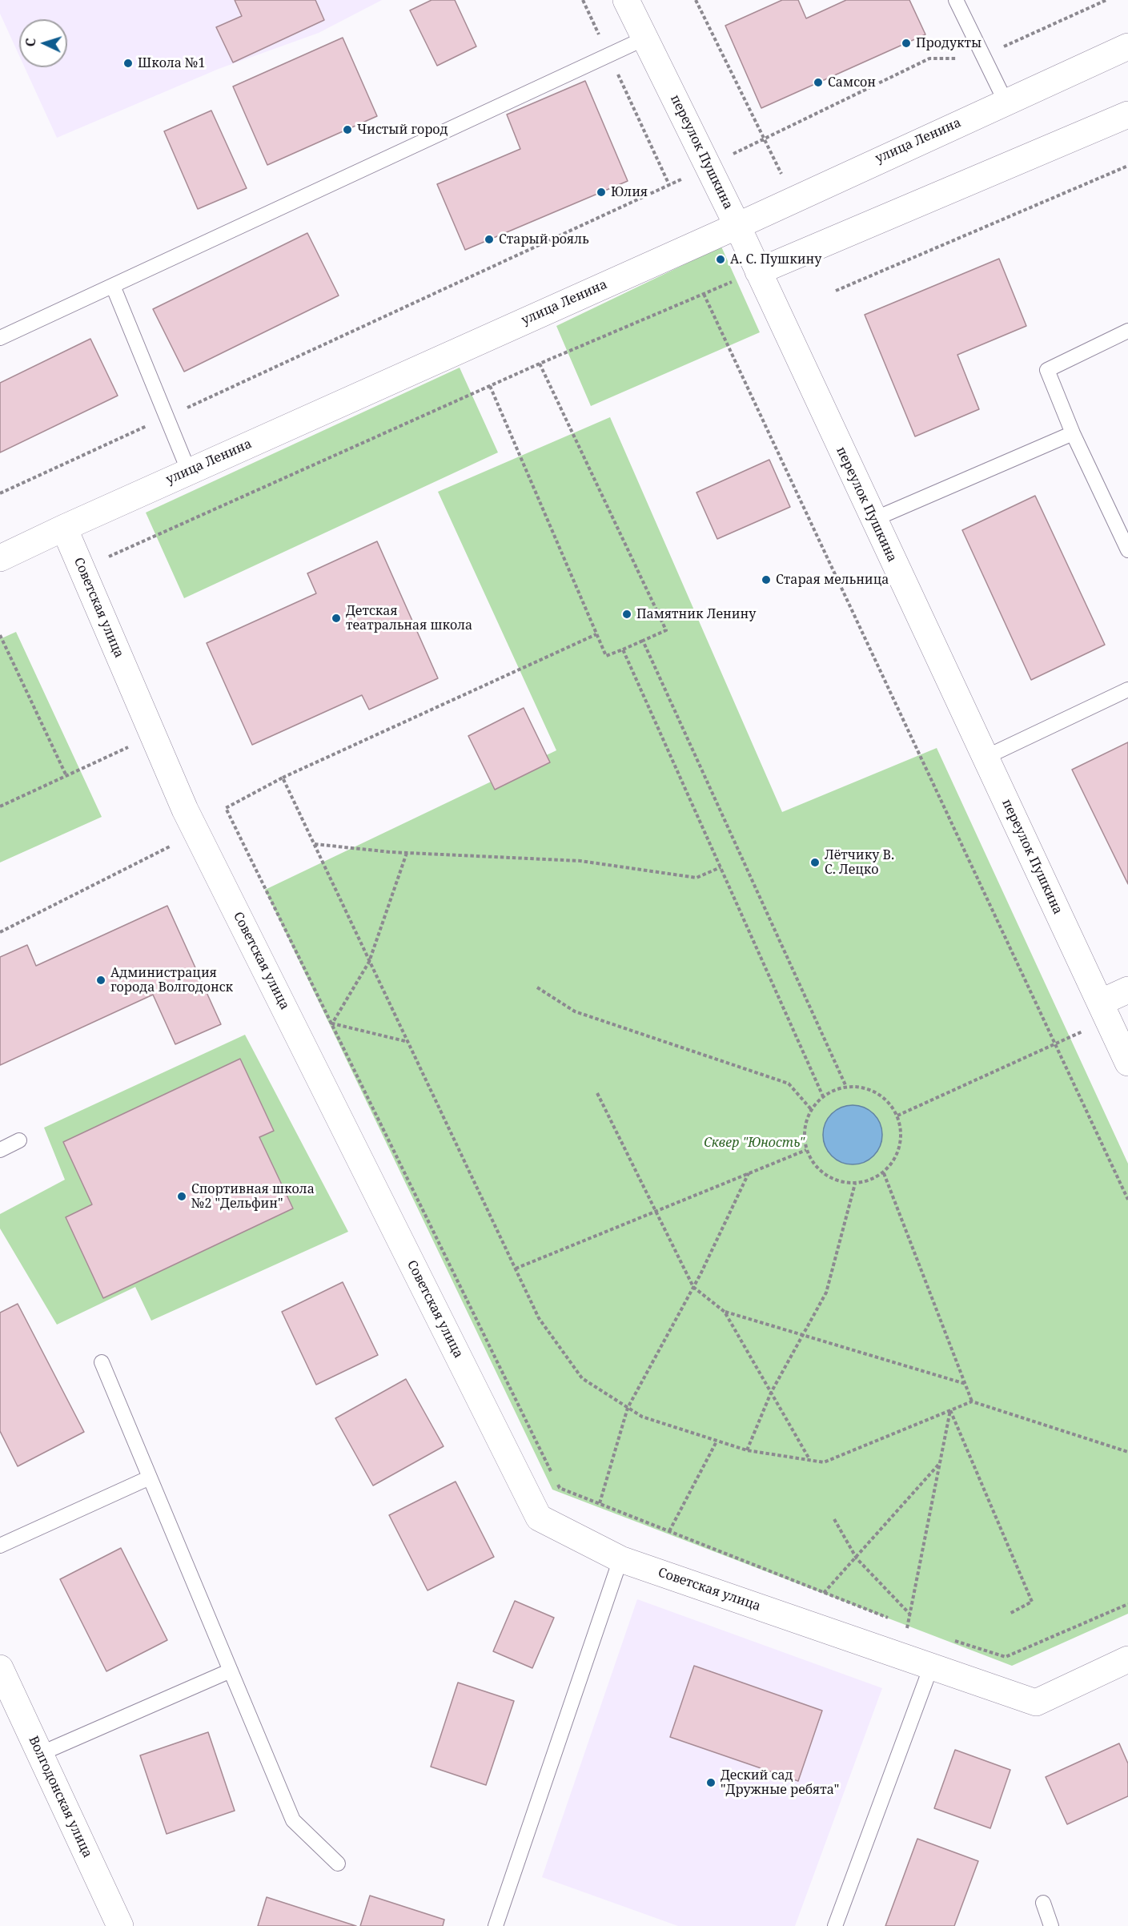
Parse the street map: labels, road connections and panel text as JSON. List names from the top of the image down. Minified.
{"streets":{"street":["улица Ленина","переулок Пушкина","Советская улица","Волгодонская улица"]},"crossings":[["улица Ленина","переулок Пушкина"],["улица Ленина","Советская улица"]],"parks":["Сквер \"Юность\""],"places":["Продукты","Школа №1","Самсон","Чистый город","Юлия","Старый рояль","А. С. Пушкину","Старая мельница","Памятник Ленину","Детская театральная школа","Лётчику В. С. Лецко","Администрация города Волгодонск","Спортивная школа №2 \"Дельфин\"","Деский сад \"Дружные ребята\""],"north":"left"}
